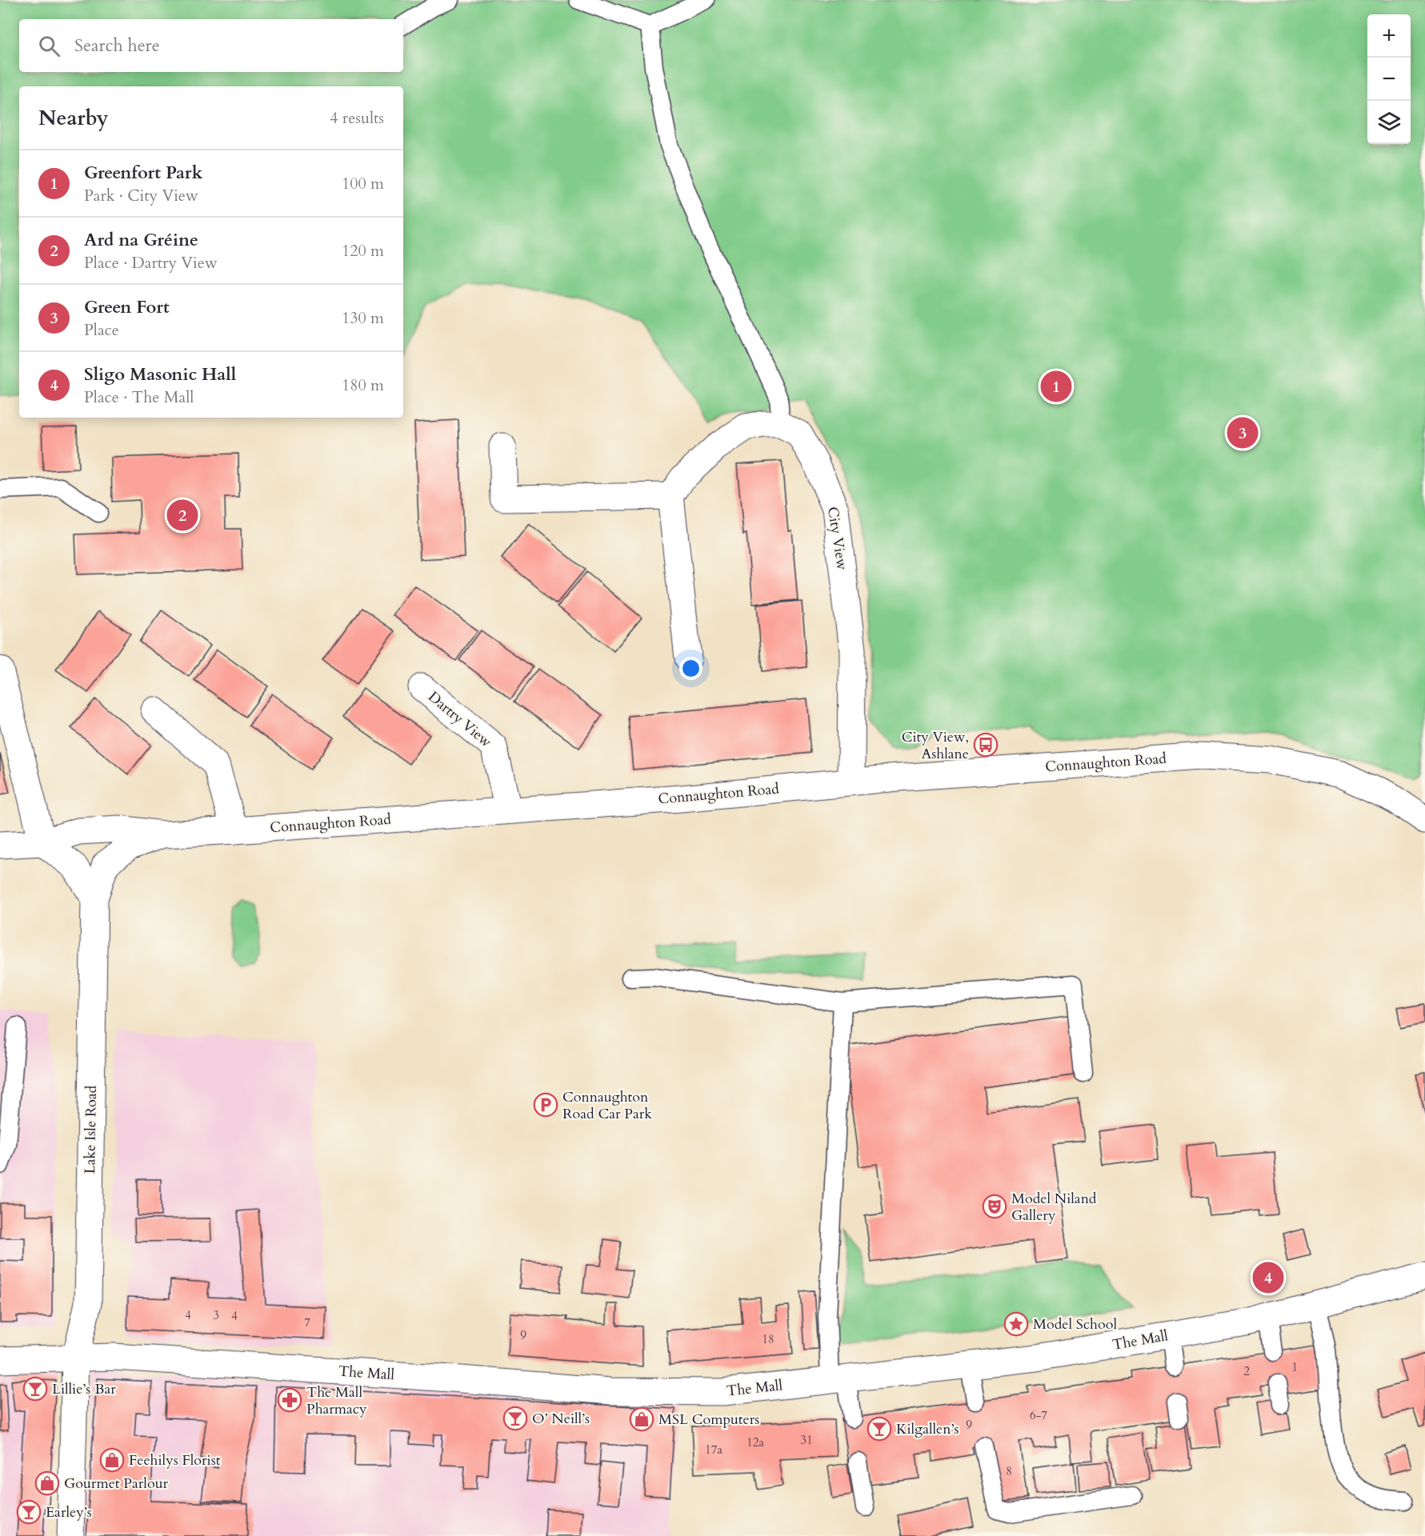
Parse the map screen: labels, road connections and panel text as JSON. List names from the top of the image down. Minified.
{"streets":{"street":["City View","Dartry View","Connaughton Road","Lake Isle Road","The Mall"]},"crossings":[["City View","Connaughton Road"],["Dartry View","Connaughton Road"],["Connaughton Road","Lake Isle Road"],["Lake Isle Road","The Mall"]],"places":{"bus stop":["City View, Ashlane"],"parking":["Connaughton Road Car Park"],"theatre":["Model Niland Gallery"],"place":["Model School"],"bar":["Lillie’s Bar","O’ Neill’s","Kilgallen’s","Earley’s"],"pharmacy":["The Mall Pharmacy"],"shop":["MSL Computers","Feehilys Florist","Gourmet Parlour"]},"house_numbers":["4","3","4","7","9","18","1","2","6-7","9","31","12a","17a","8"],"page":{"map_buttons":["+","−"],"search":"Search here","heading":["Nearby","4 results"],"list":[{"mark":"1","name":"Greenfort Park","note":"Park · City View","value":"100 m"},{"mark":"2","name":"Ard na Gréine","note":"Place · Dartry View","value":"120 m"},{"mark":"3","name":"Green Fort","note":"Place","value":"130 m"},{"mark":"4","name":"Sligo Masonic Hall","note":"Place · The Mall","value":"180 m"}],"pins":["1","3","2","4"]}}
